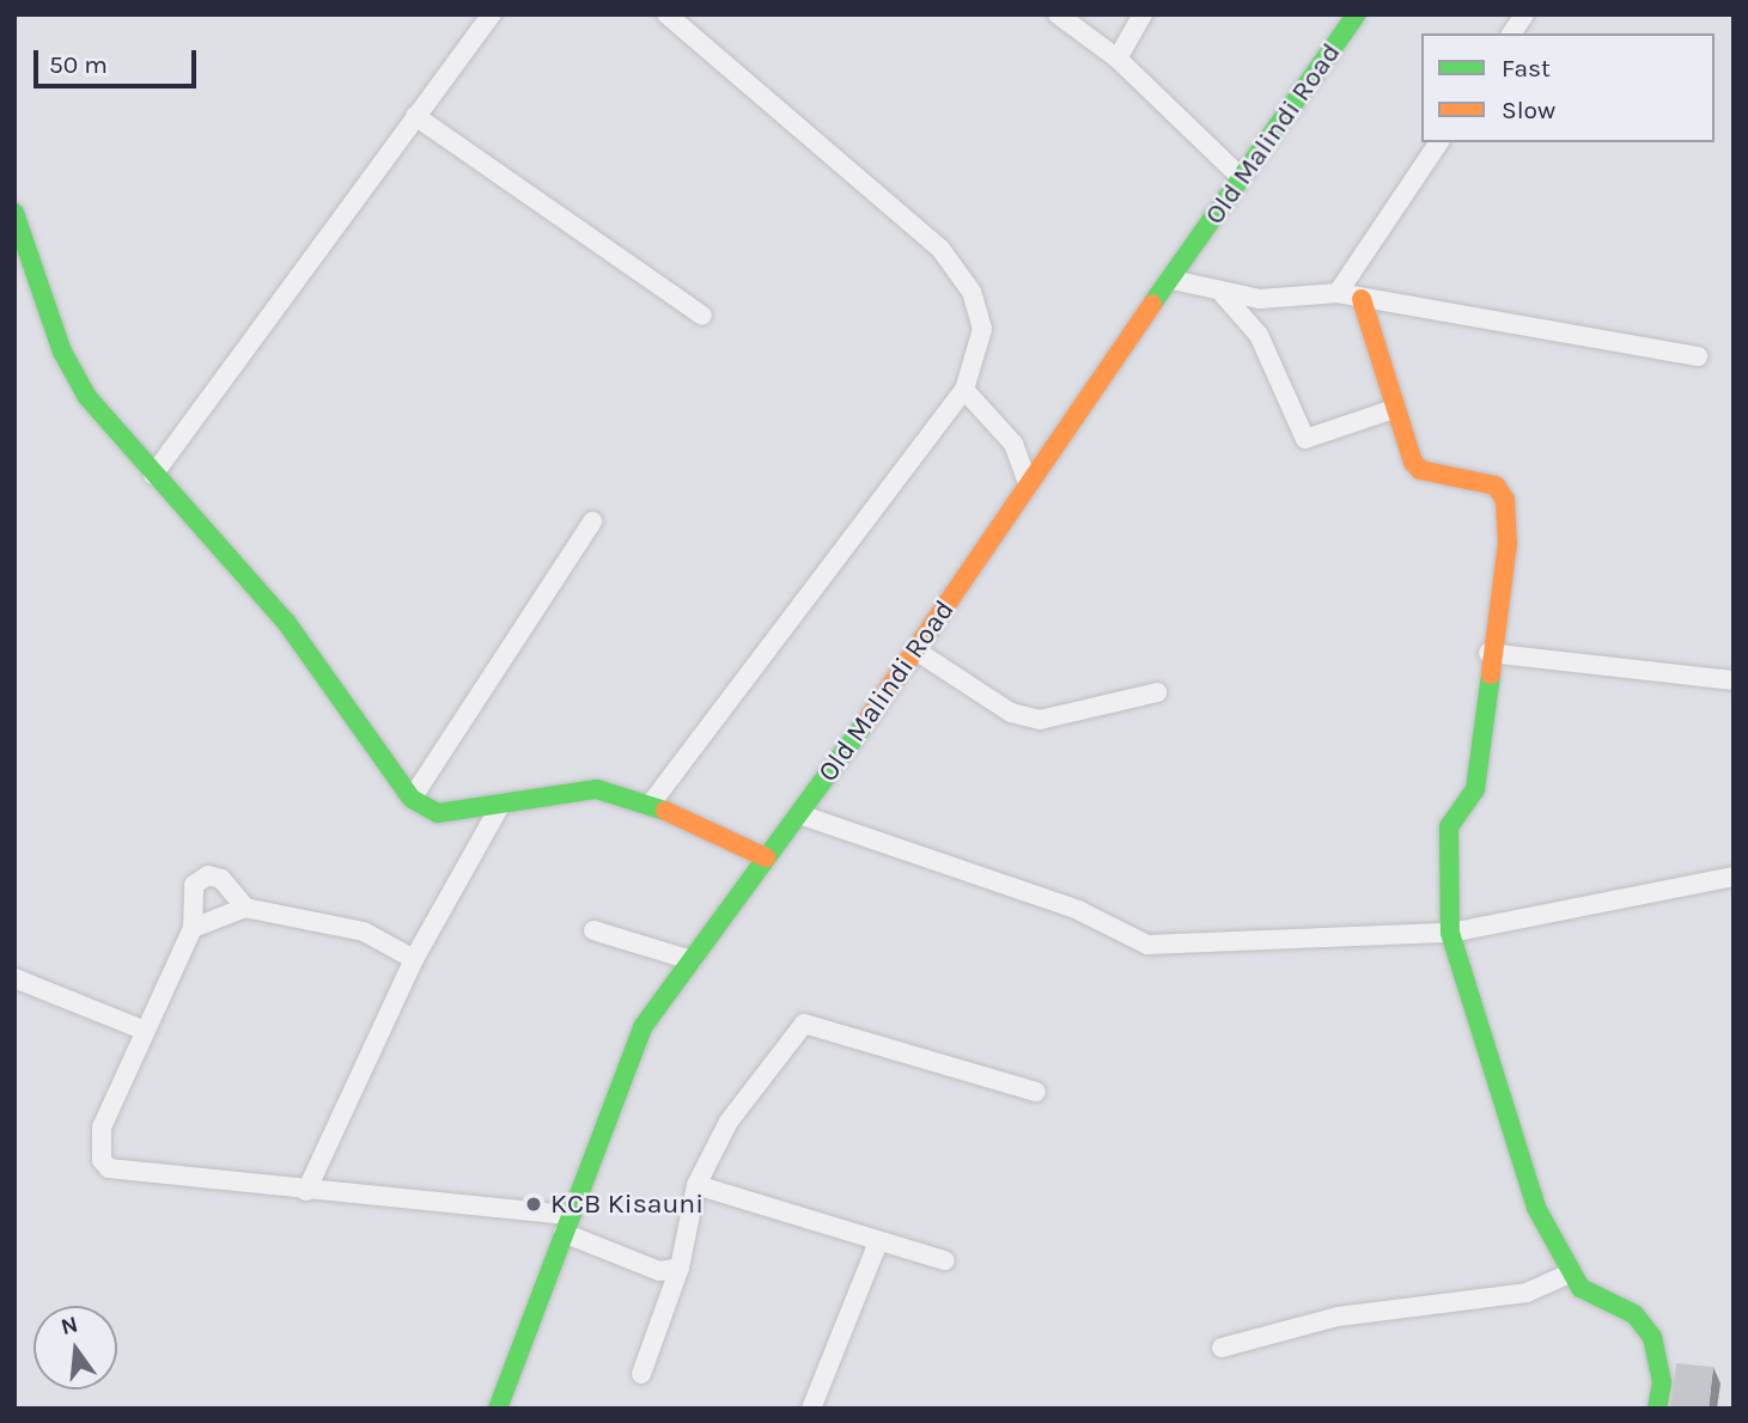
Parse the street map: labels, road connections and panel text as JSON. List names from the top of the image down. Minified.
{"streets":{"street":["Old Malindi Road"]},"places":["KCB Kisauni"],"legend":["Fast","Slow"],"scale_bar":"50 m","north":"top"}
